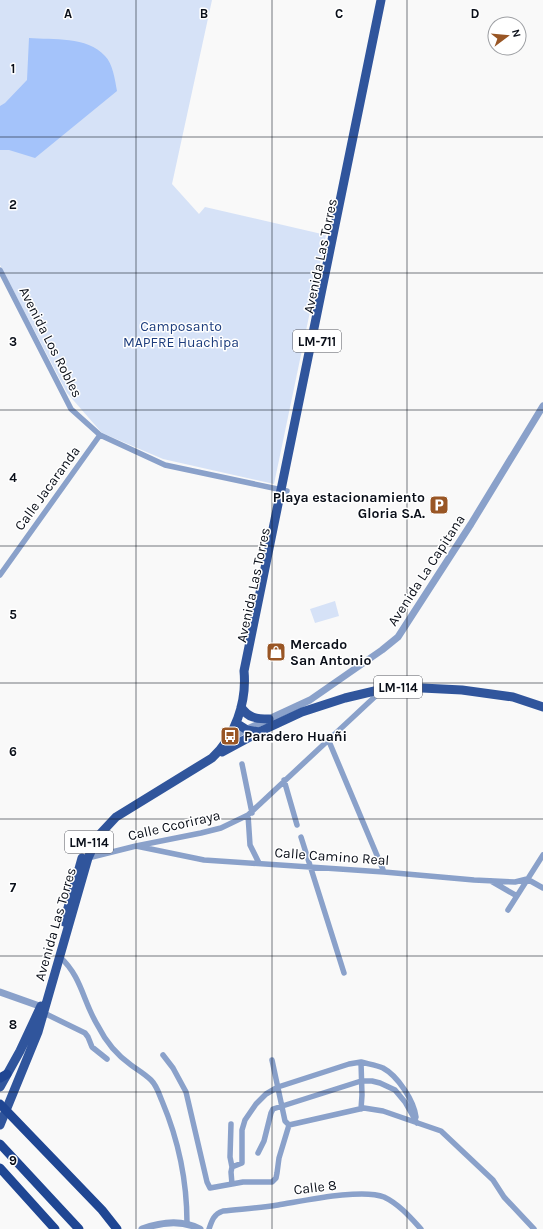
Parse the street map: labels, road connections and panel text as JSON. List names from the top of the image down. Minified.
{"streets":{"main road":["Avenida Las Torres","LM-711","LM-114"],"street":["Avenida Los Robles","Calle Jacaranda","Avenida La Capitana","Calle Ccoriraya","Calle Camino Real","Calle 8"]},"crossings":[["Avenida Las Torres","Avenida Los Robles"],["Avenida Las Torres","Avenida La Capitana"],["Avenida Las Torres","LM-114"],["Avenida Las Torres","Calle Ccoriraya"],["Avenida Los Robles","Calle Jacaranda"],["LM-114","Calle Ccoriraya"],["Calle Ccoriraya","Calle Camino Real"]],"parks":["Camposanto MAPFRE Huachipa"],"places":{"parking":["Playa estacionamiento Gloria S.A."],"shop":["Mercado San Antonio"],"bus stop":["Paradero Huañi"]},"north":"right","grid":{"columns":["A","B","C","D"],"rows":["1","2","3","4","5","6","7","8","9"]}}
